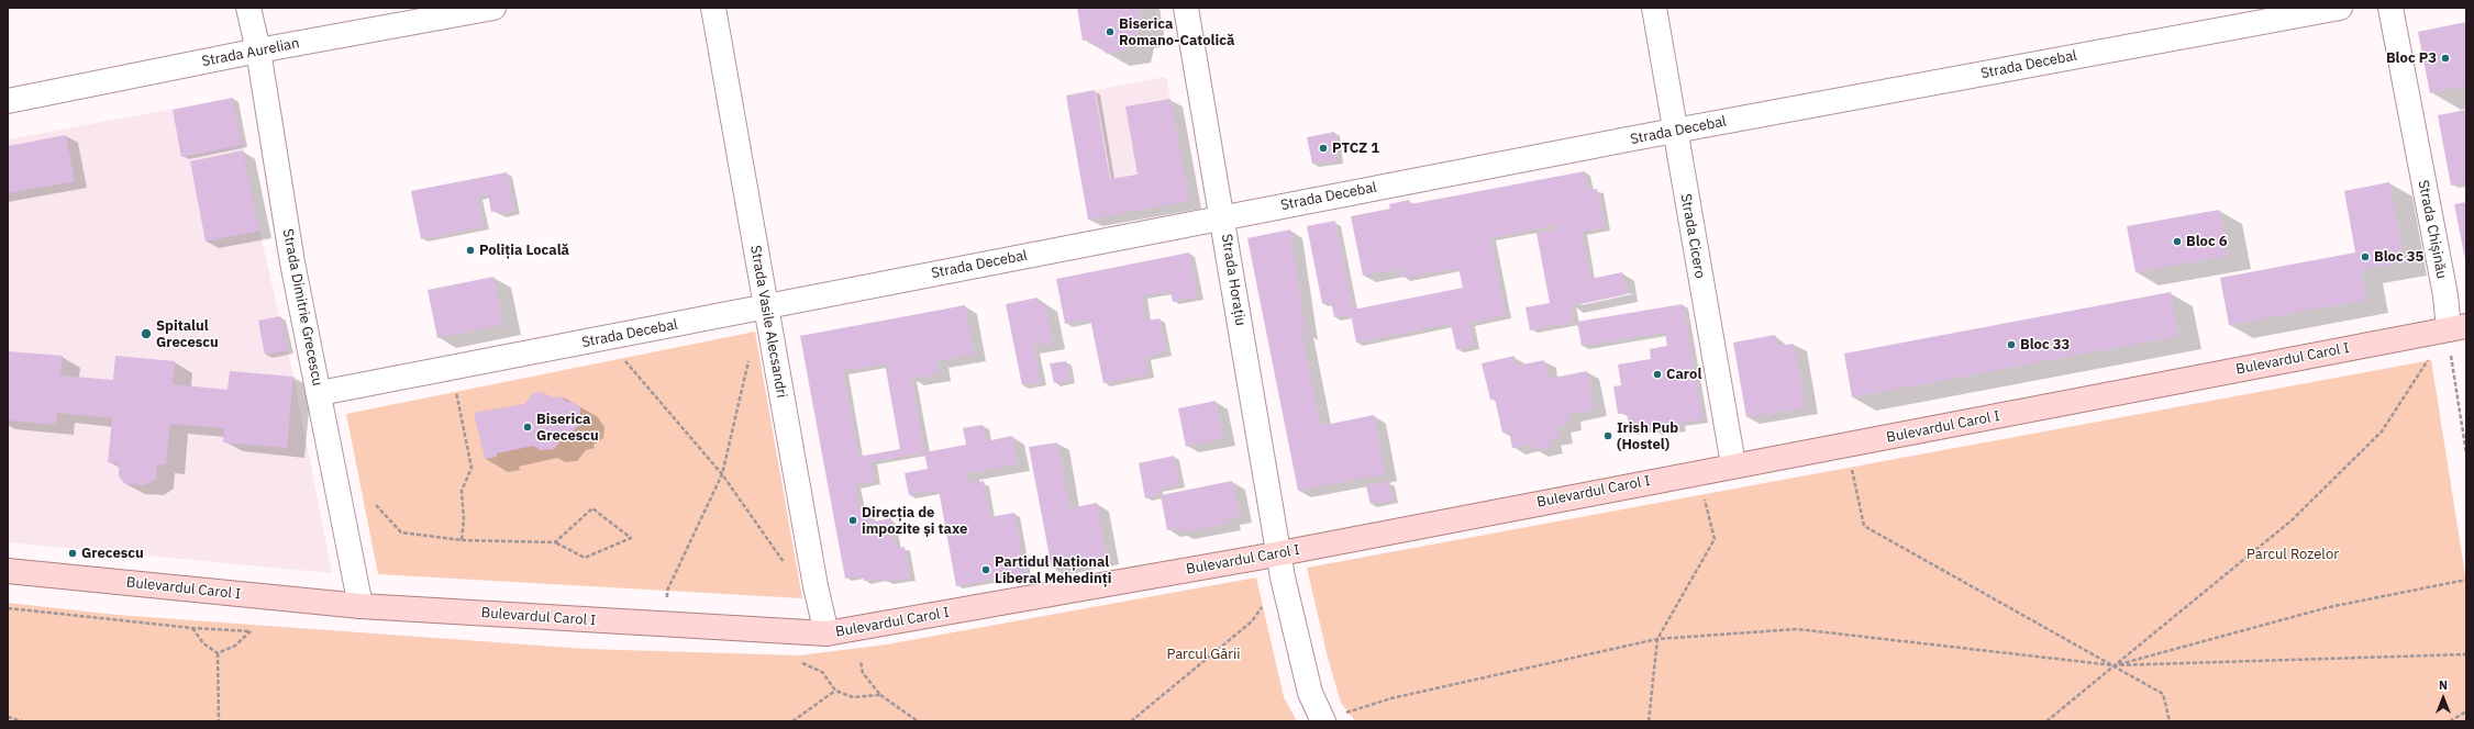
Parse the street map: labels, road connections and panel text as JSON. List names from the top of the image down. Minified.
{"streets":{"main road":["Bulevardul Carol I"],"street":["Strada Aurelian","Strada Decebal","Strada Chișinău","Strada Cicero","Strada Horațiu","Strada Dimitrie Grecescu","Strada Vasile Alecsandri"]},"crossings":[["Strada Aurelian","Strada Dimitrie Grecescu"],["Strada Decebal","Strada Cicero"],["Strada Decebal","Strada Horațiu"],["Strada Decebal","Strada Dimitrie Grecescu"],["Strada Decebal","Strada Vasile Alecsandri"],["Strada Chișinău","Bulevardul Carol I"],["Strada Cicero","Bulevardul Carol I"],["Strada Horațiu","Bulevardul Carol I"],["Strada Dimitrie Grecescu","Bulevardul Carol I"],["Strada Vasile Alecsandri","Bulevardul Carol I"]],"parks":["Parcul Rozelor","Parcul Gării"],"places":["Biserica Romano-Catolică","Bloc P3","PTCZ 1","Bloc 6","Poliția Locală","Bloc 35","Spitalul Grecescu","Bloc 33","Carol","Biserica Grecescu","Irish Pub (Hostel)","Direcția de impozite și taxe","Grecescu","Partidul Național Liberal Mehedinți"],"north":"top"}
